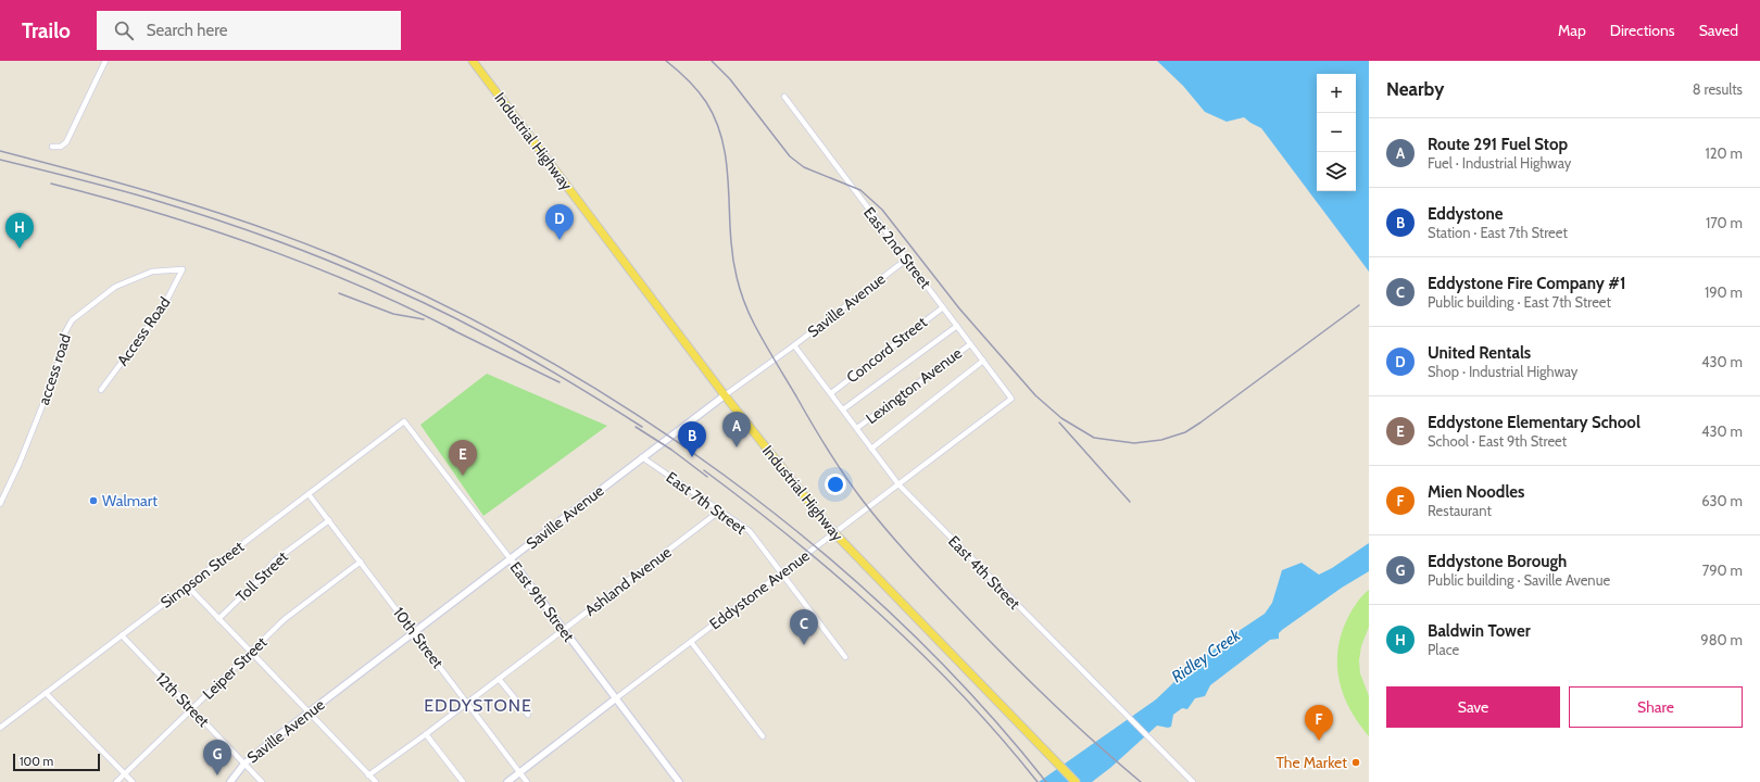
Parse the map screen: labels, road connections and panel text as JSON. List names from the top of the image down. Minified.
{"streets":{"main road":["Industrial Highway"],"street":["East 2nd Street","Saville Avenue","Access Road","Concord Street","access road","Lexington Avenue","East 7th Street","East 4th Street","Simpson Street","Toll Street","Ashland Avenue","Eddystone Avenue","East 9th Street","10th Street","Leiper Street","12th Street"]},"crossings":[["Industrial Highway","Saville Avenue"],["East 2nd Street","Saville Avenue"],["East 2nd Street","Concord Street"],["East 2nd Street","Lexington Avenue"],["East 2nd Street","Eddystone Avenue"],["Saville Avenue","East 7th Street"],["Saville Avenue","East 4th Street"],["Saville Avenue","East 9th Street"],["Saville Avenue","10th Street"],["Saville Avenue","12th Street"],["Access Road","access road"],["Concord Street","East 4th Street"],["Lexington Avenue","East 4th Street"],["East 7th Street","Ashland Avenue"],["East 7th Street","Eddystone Avenue"],["East 4th Street","Eddystone Avenue"],["Simpson Street","East 9th Street"],["Simpson Street","10th Street"],["Simpson Street","12th Street"],["Toll Street","10th Street"],["Ashland Avenue","East 9th Street"],["Ashland Avenue","10th Street"],["Eddystone Avenue","East 9th Street"],["Eddystone Avenue","10th Street"],["10th Street","Leiper Street"],["Leiper Street","12th Street"]],"districts":["EDDYSTONE"],"water":["Ridley Creek"],"places":["Walmart","The Market"],"scale_bar":"100 m","page":{"header":"Trailo","search":"Search here","nav":["Map","Directions","Saved"],"heading":["Nearby","8 results"],"map_buttons":["+","−"],"list":[{"mark":"A","name":"Route 291 Fuel Stop","note":"Fuel · Industrial Highway","value":"120 m"},{"mark":"B","name":"Eddystone","note":"Station · East 7th Street","value":"170 m"},{"mark":"C","name":"Eddystone Fire Company #1","note":"Public building · East 7th Street","value":"190 m"},{"mark":"D","name":"United Rentals","note":"Shop · Industrial Highway","value":"430 m"},{"mark":"E","name":"Eddystone Elementary School","note":"School · East 9th Street","value":"430 m"},{"mark":"F","name":"Mien Noodles","note":"Restaurant","value":"630 m"},{"mark":"G","name":"Eddystone Borough","note":"Public building · Saville Avenue","value":"790 m"},{"mark":"H","name":"Baldwin Tower","note":"Place","value":"980 m"}],"pins":["D","H","A","B","E","C","F","G"],"buttons":["Save","Share"],"scale":"100 m"}}
